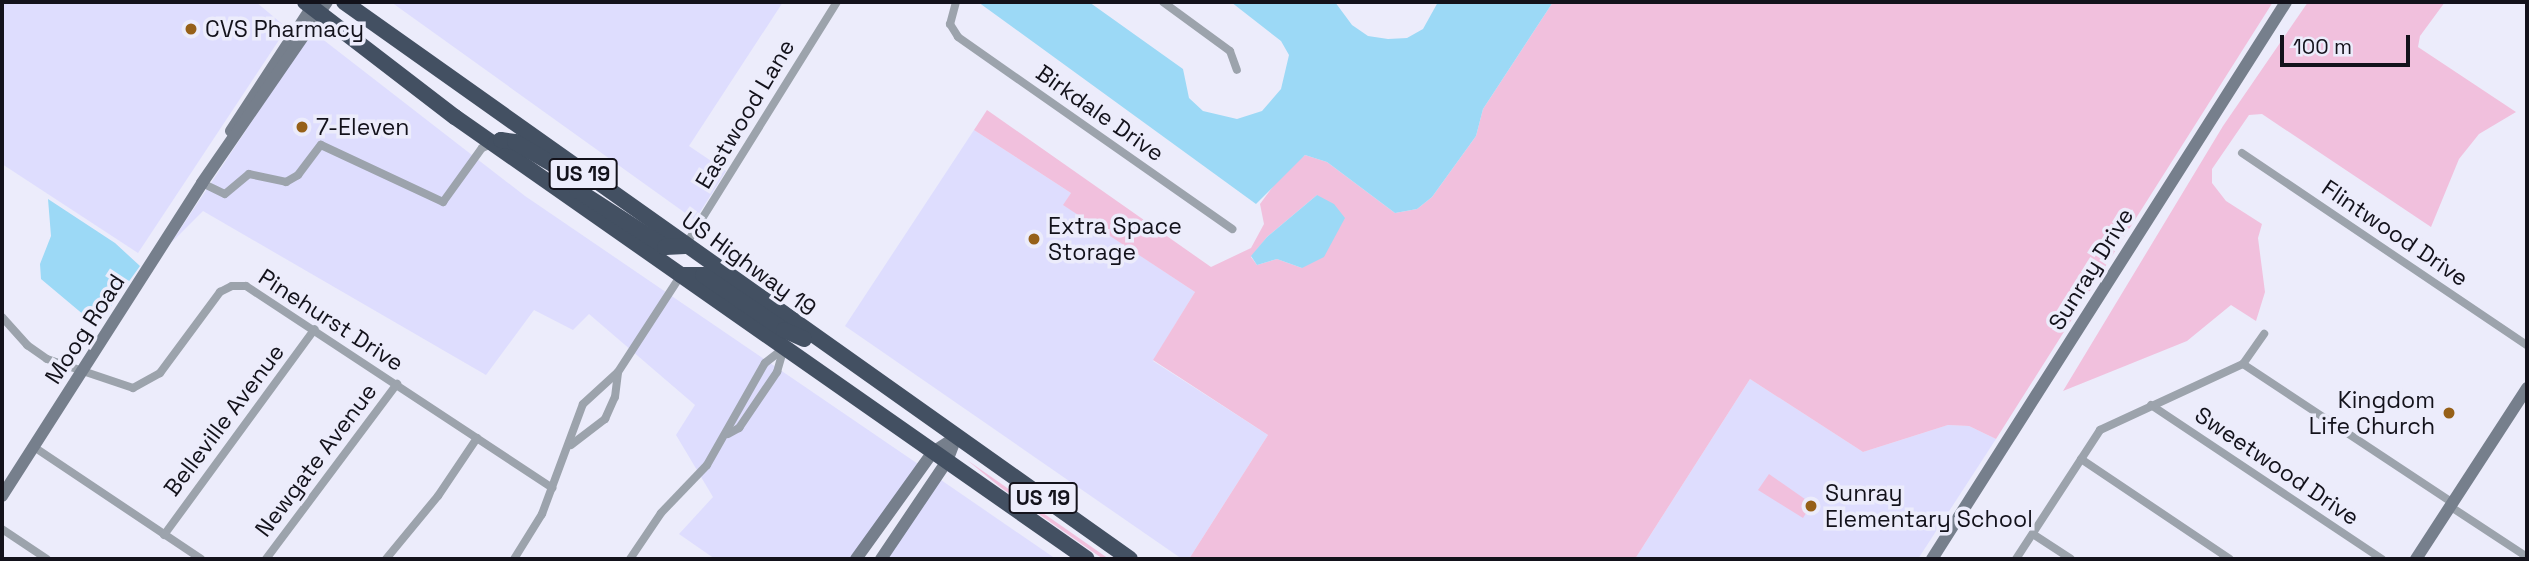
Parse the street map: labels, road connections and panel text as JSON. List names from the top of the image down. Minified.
{"streets":{"highway":["US 19","US Highway 19"],"street":["Birkdale Drive","Eastwood Lane","Flintwood Drive","Sunray Drive","Pinehurst Drive","Moog Road","Belleville Avenue","Newgate Avenue","Sweetwood Drive"]},"crossings":[["Eastwood Lane","US Highway 19"],["US Highway 19","Moog Road"],["Pinehurst Drive","Moog Road"],["Pinehurst Drive","Belleville Avenue"],["Pinehurst Drive","Newgate Avenue"]],"places":["CVS Pharmacy","7-Eleven","Extra Space Storage","Kingdom Life Church","Sunray Elementary School"],"scale_bar":"100 m"}
